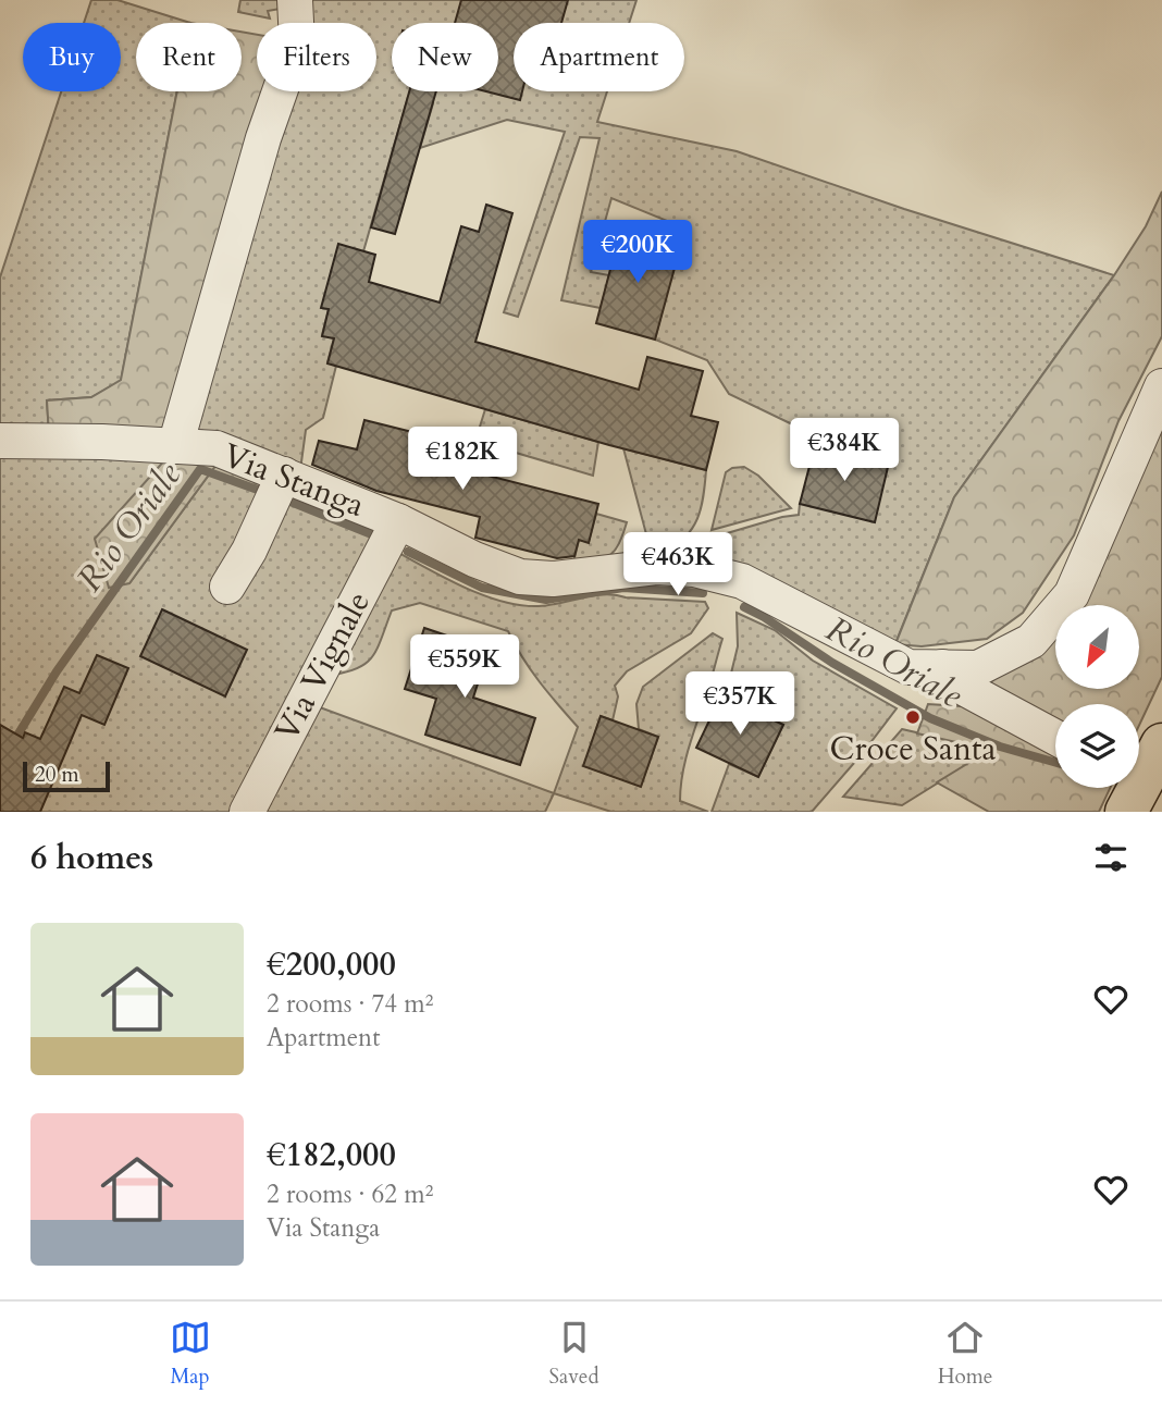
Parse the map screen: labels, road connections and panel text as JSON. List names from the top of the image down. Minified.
{"streets":{"street":["Via Stanga","Via Vignale"]},"crossings":[["Via Stanga","Via Vignale"]],"water":["Rio Oriale"],"places":["Croce Santa"],"scale_bar":"20 m","north":"bottom left","page":{"chip":["Buy","Rent","Filters","New","Apartment"],"price":["€200K","€384K","€182K","€463K","€559K","€357K"],"scale":"20 m","heading":"6 homes","list":[{"name":"€200,000","note":"2 rooms · 74 m² · Apartment"},{"name":"€182,000","note":"2 rooms · 62 m² · Via Stanga"}],"tabs":["Map","Saved","Home"]}}
